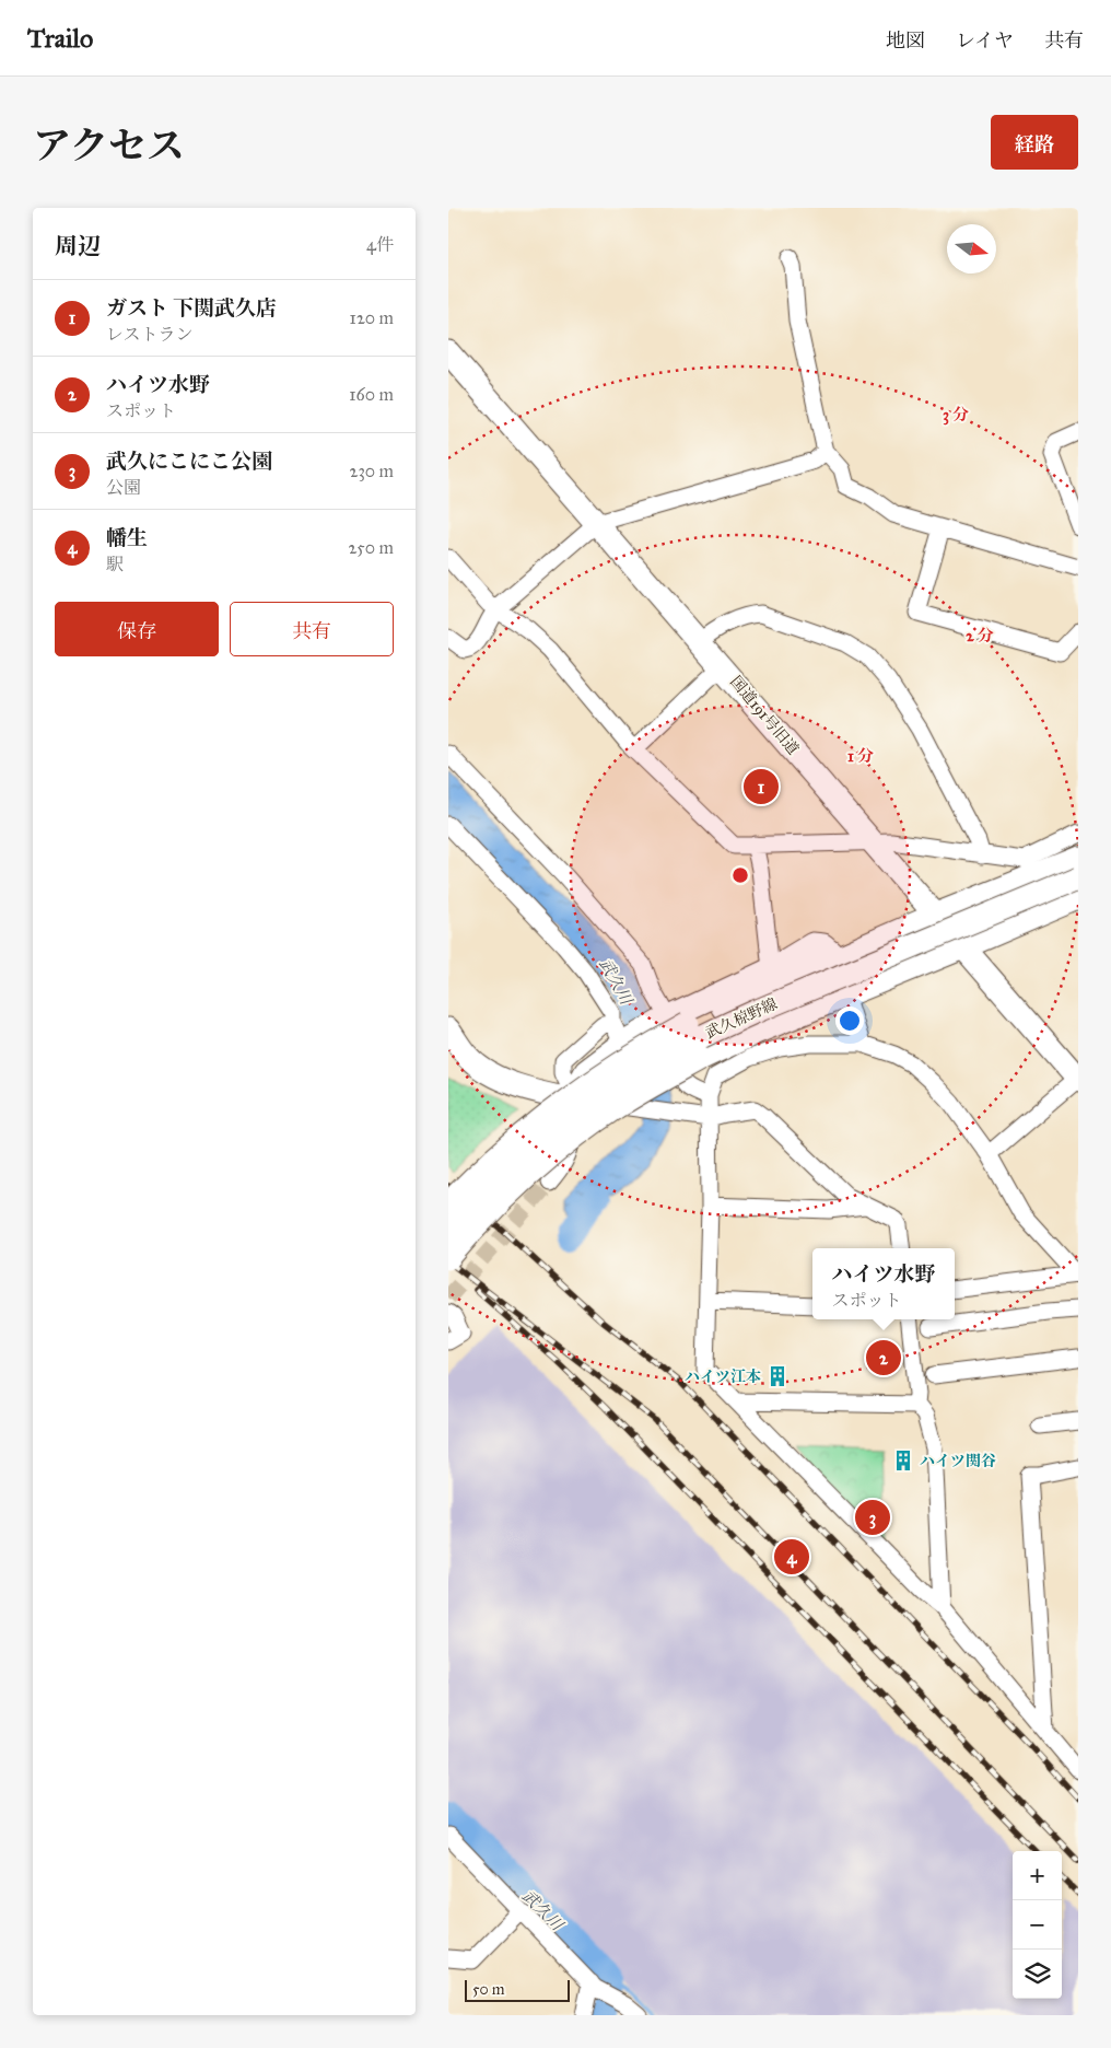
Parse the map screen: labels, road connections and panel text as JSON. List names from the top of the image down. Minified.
{"streets":{"main road":["国道191号旧道","武久椋野線"]},"water":["武久川"],"places":{"building":["ハイツ江本","ハイツ関谷"]},"scale_bar":"50 m","north":"right","page":{"header":"Trailo","nav":["地図","レイヤ","共有"],"title":"アクセス","buttons":["経路",["保存","共有"]],"heading":["周辺","4件"],"list":[{"mark":"1","name":"ガスト 下関武久店","note":"レストラン","value":"120 m"},{"mark":"2","name":"ハイツ水野","note":"スポット","value":"160 m"},{"mark":"3","name":"武久にこにこ公園","note":"公園","value":"230 m"},{"mark":"4","name":"幡生","note":"駅","value":"250 m"}],"pins":["1","2","3","4"],"popup":["ハイツ水野","スポット"],"map_buttons":["+","−"],"scale":"50 m"},"rings":["3 分","2 分","1 分"]}
